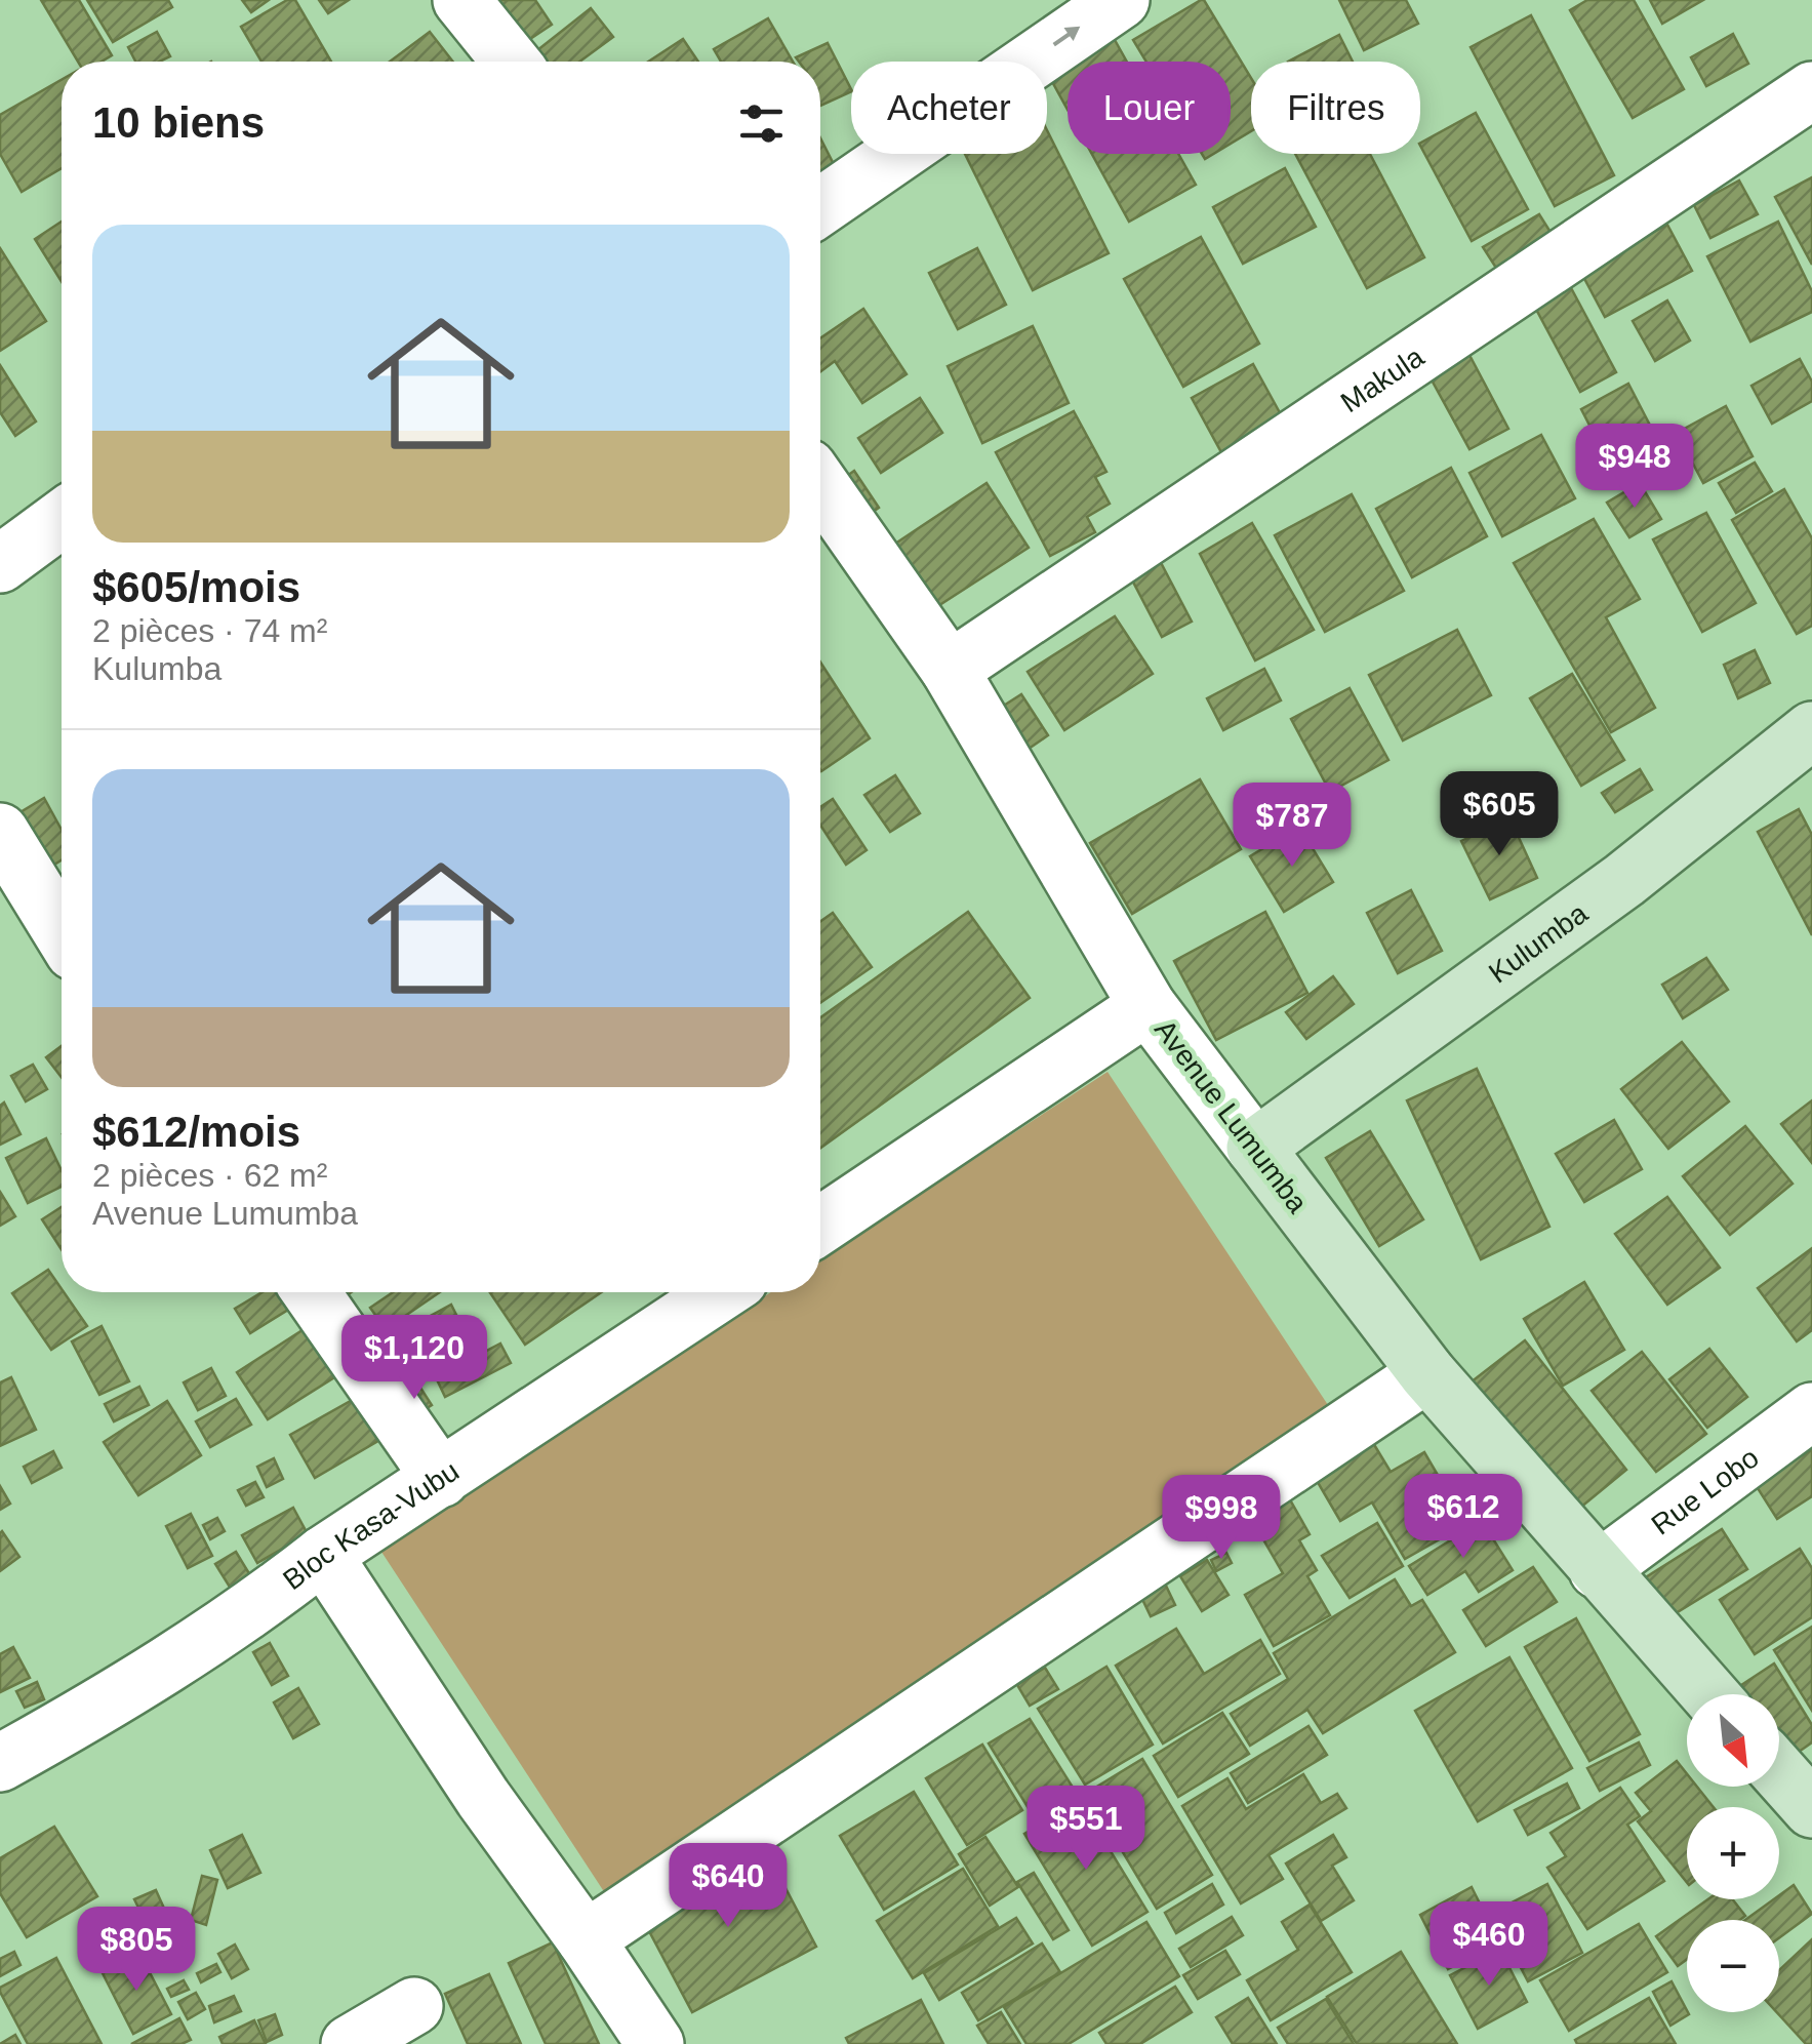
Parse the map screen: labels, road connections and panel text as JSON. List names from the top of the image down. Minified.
{"streets":{"street":["Makula","Kulumba","Avenue Lumumba","Rue Lobo","Bloc Kasa-Vubu"]},"crossings":[["Makula","Avenue Lumumba"],["Kulumba","Avenue Lumumba"],["Avenue Lumumba","Rue Lobo"]],"north":"bottom right","page":{"chip":["Acheter","Louer","Filtres"],"heading":"10 biens","list":[{"name":"$605/mois","note":"2 pièces · 74 m² · Kulumba"},{"name":"$612/mois","note":"2 pièces · 62 m² · Avenue Lumumba"}],"price":["$948","$605","$787","$1,120","$612","$998","$551","$640","$460","$805"],"map_buttons":["+","−"]}}
